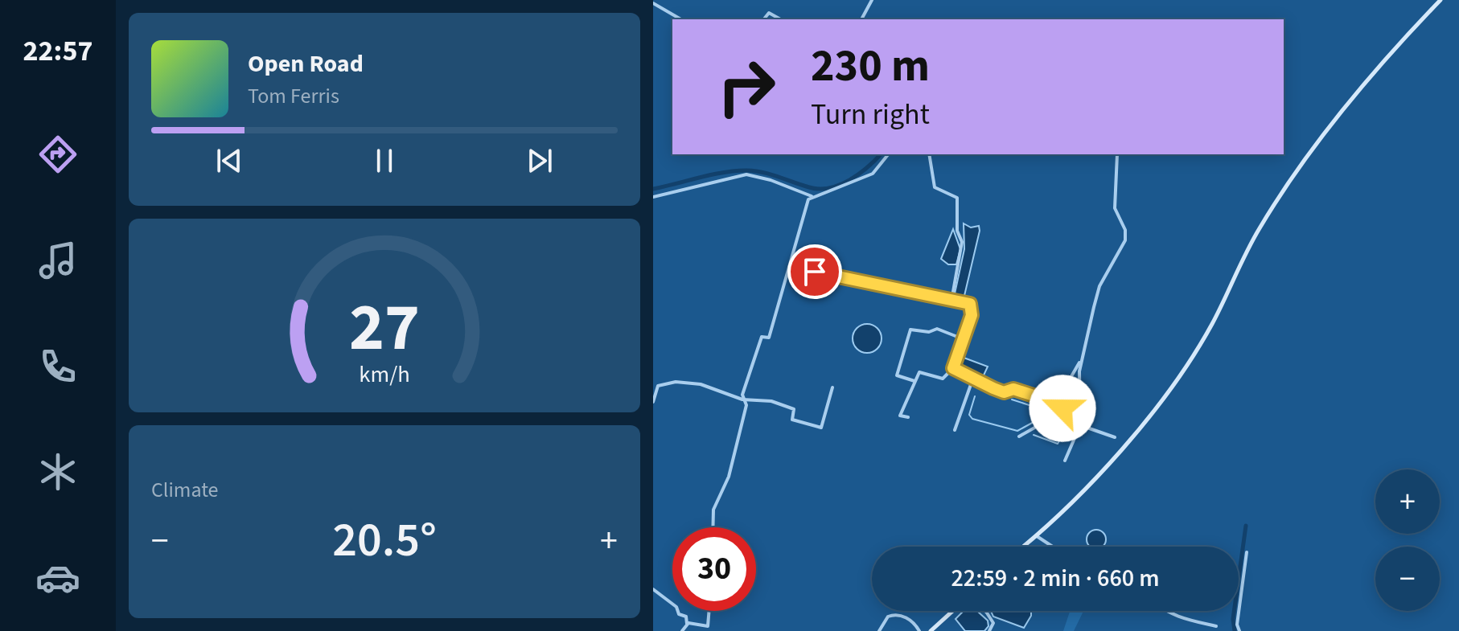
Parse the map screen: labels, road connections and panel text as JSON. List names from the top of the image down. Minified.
{"page":{"tabs":"22:57","turn":["230 m","Turn right"],"song":["Open Road","Tom Ferris"],"tile":"Climate","map_buttons":["+","−"],"heat":["−","20.5°","+"],"limit":"30","trip":"22:59 · 2 min · 660 m","gauge":["27","km/h"]}}
